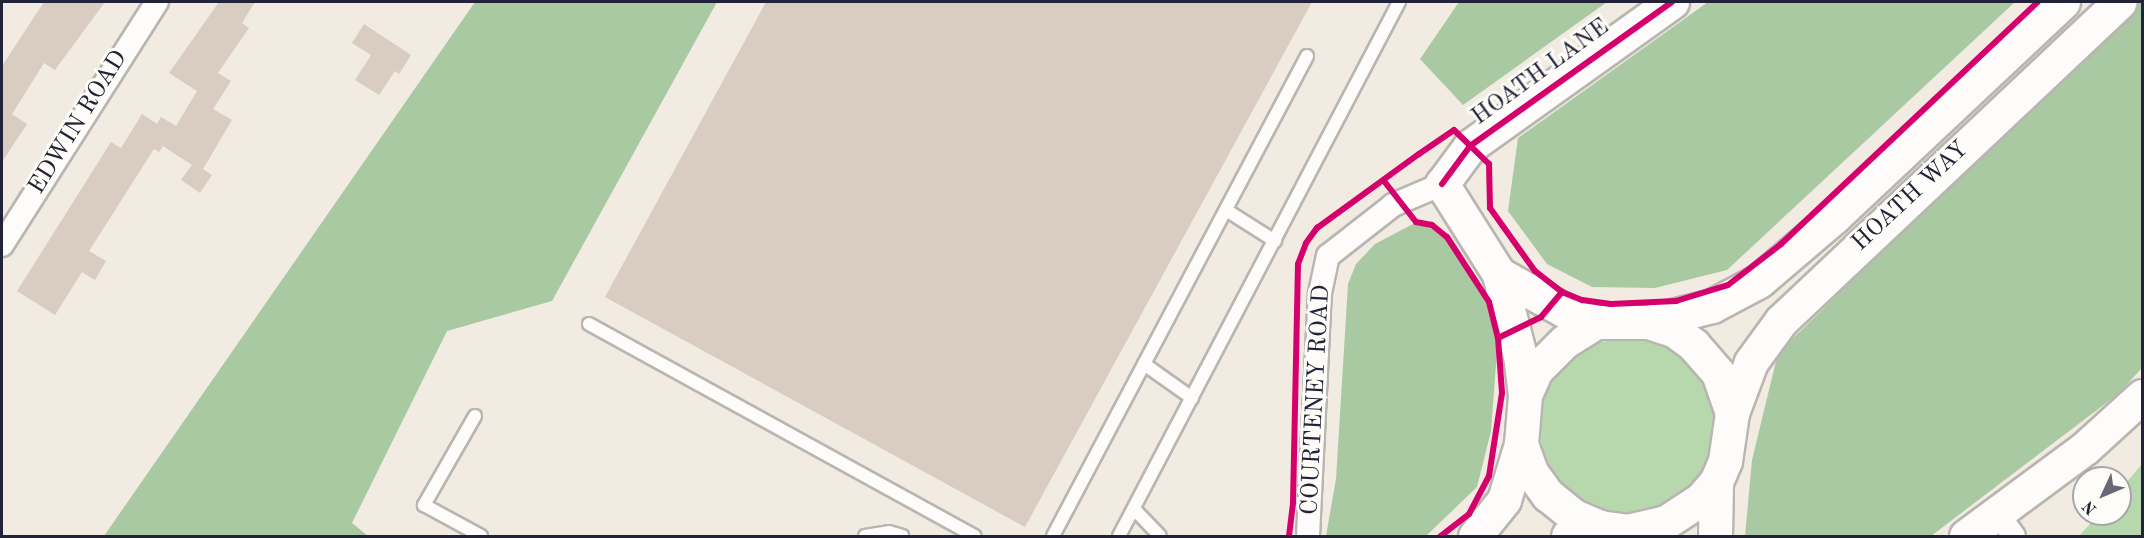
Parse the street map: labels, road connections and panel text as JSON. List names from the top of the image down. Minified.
{"streets":{"main road":["HOATH LANE","HOATH WAY"],"street":["EDWIN ROAD","COURTENEY ROAD"]},"crossings":[["HOATH LANE","COURTENEY ROAD"]],"north":"bottom left"}
